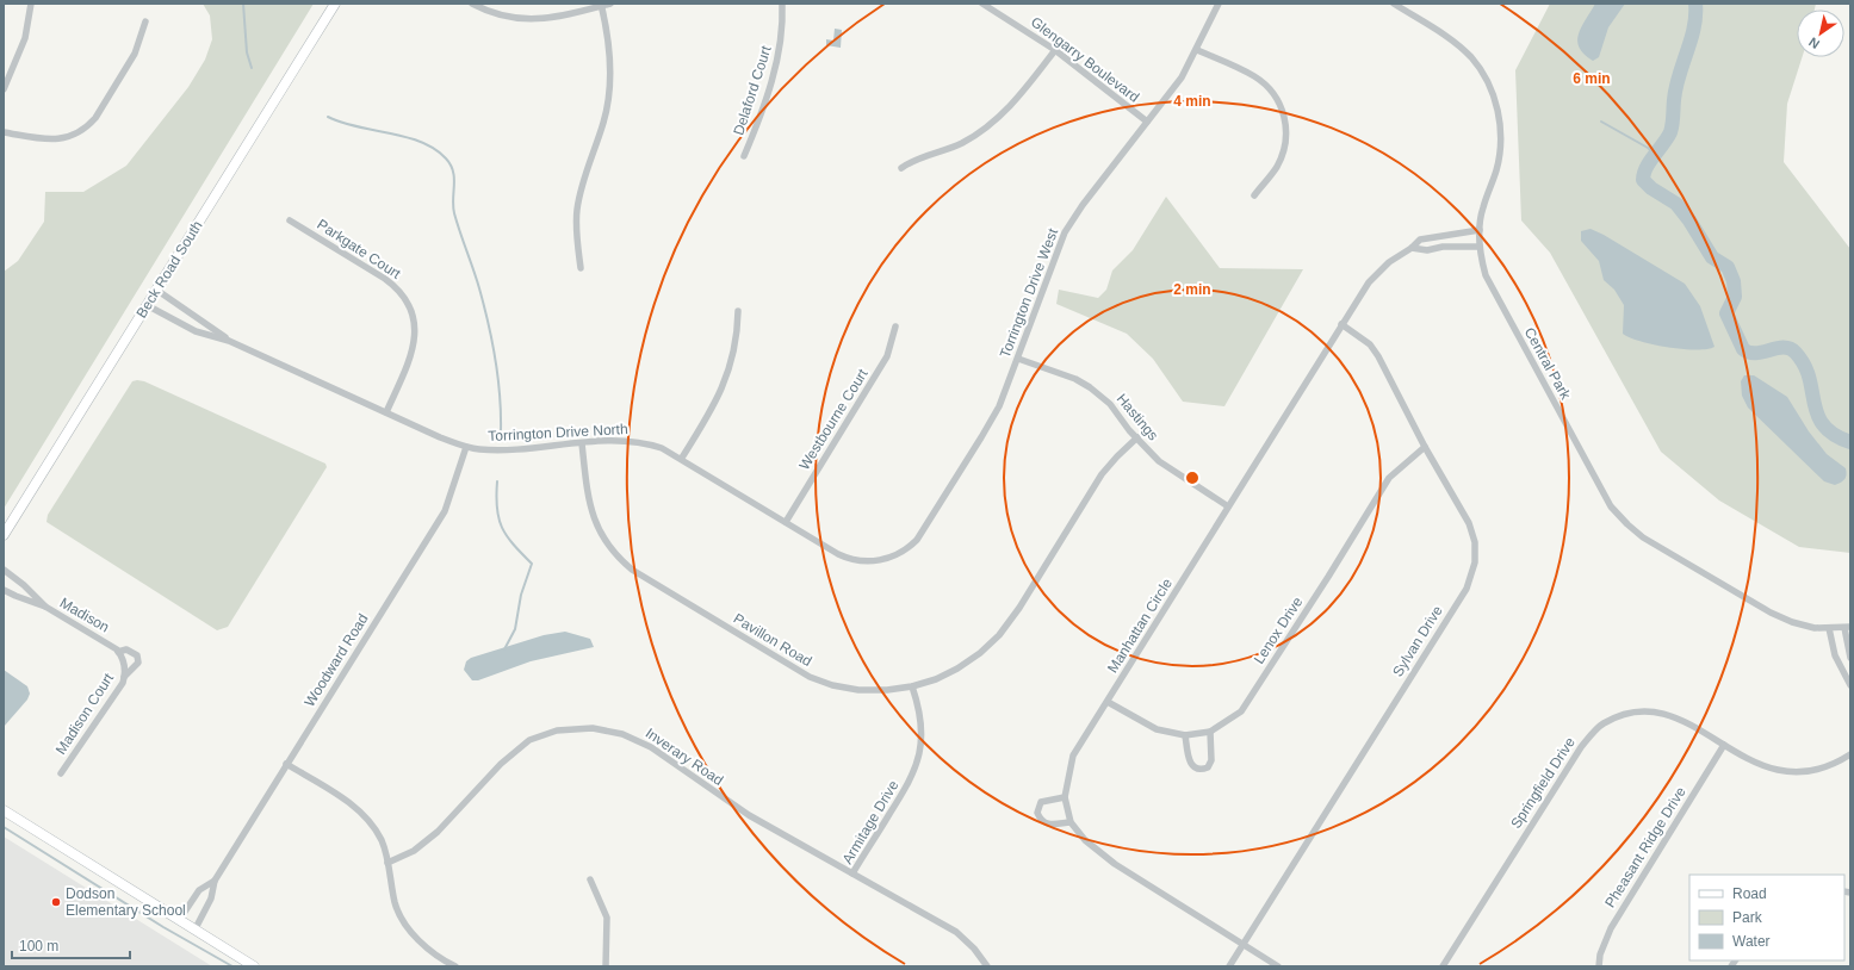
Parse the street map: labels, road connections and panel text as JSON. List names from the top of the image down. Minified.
{"streets":{"main road":["Beck Road South"],"street":["Glengarry Boulevard","Delaford Court","Parkgate Court","Torrington Drive West","Central Park","Hastings","Westbourne Court","Torrington Drive North","Madison","Manhattan Circle","Lenox Drive","Pavillon Road","Sylvan Drive","Woodward Road","Madison Court","Inverary Road","Springfield Drive","Armitage Drive","Pheasant Ridge Drive"]},"crossings":[["Glengarry Boulevard","Torrington Drive West"],["Parkgate Court","Torrington Drive North"],["Beck Road South","Torrington Drive North"],["Torrington Drive West","Hastings"],["Torrington Drive West","Torrington Drive North"],["Central Park","Manhattan Circle"],["Hastings","Manhattan Circle"],["Hastings","Pavillon Road"],["Westbourne Court","Torrington Drive North"],["Torrington Drive North","Pavillon Road"],["Torrington Drive North","Woodward Road"],["Madison","Madison Court"],["Manhattan Circle","Lenox Drive"],["Manhattan Circle","Sylvan Drive"],["Lenox Drive","Sylvan Drive"],["Pavillon Road","Armitage Drive"],["Inverary Road","Armitage Drive"],["Springfield Drive","Pheasant Ridge Drive"]],"places":["Dodson Elementary School"],"legend":["Road","Park","Water"],"scale_bar":"100 m","north":"bottom left","rings":["6 min","4 min","2 min"]}
